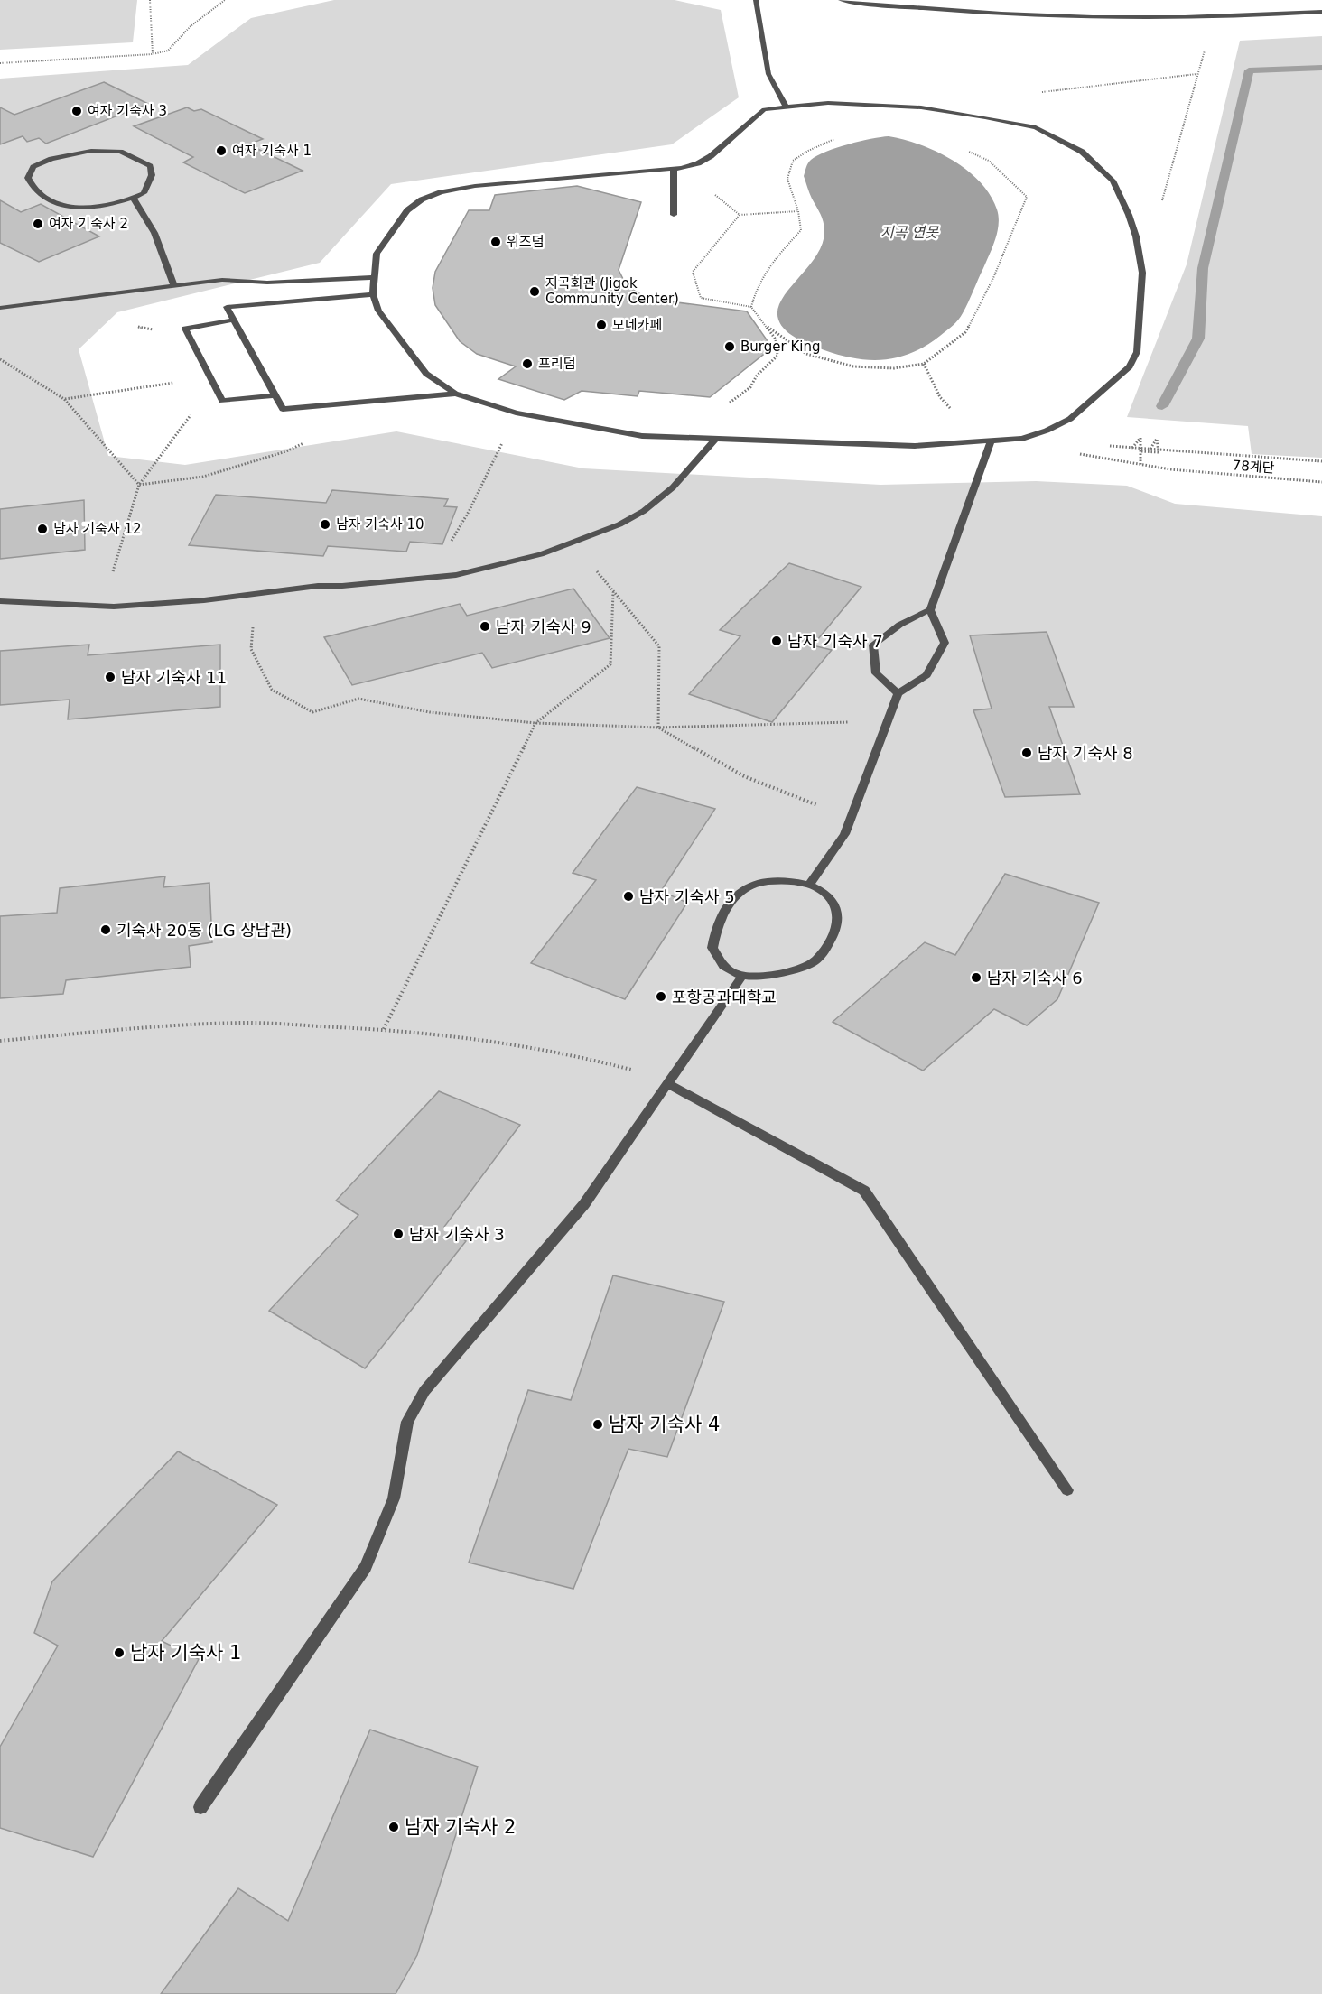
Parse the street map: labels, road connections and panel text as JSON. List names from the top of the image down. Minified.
{"streets":{"path":["78계단"]},"water":["지곡 연못"],"places":["여자 기숙사 3","여자 기숙사 1","여자 기숙사 2","위즈덤","지곡회관 (Jigok Community Center)","모네카페","Burger King","프리덤","남자 기숙사 10","남자 기숙사 12","남자 기숙사 9","남자 기숙사 7","남자 기숙사 11","남자 기숙사 8","남자 기숙사 5","기숙사 20동 (LG 상남관)","남자 기숙사 6","포항공과대학교","남자 기숙사 3","남자 기숙사 4","남자 기숙사 1","남자 기숙사 2"]}
